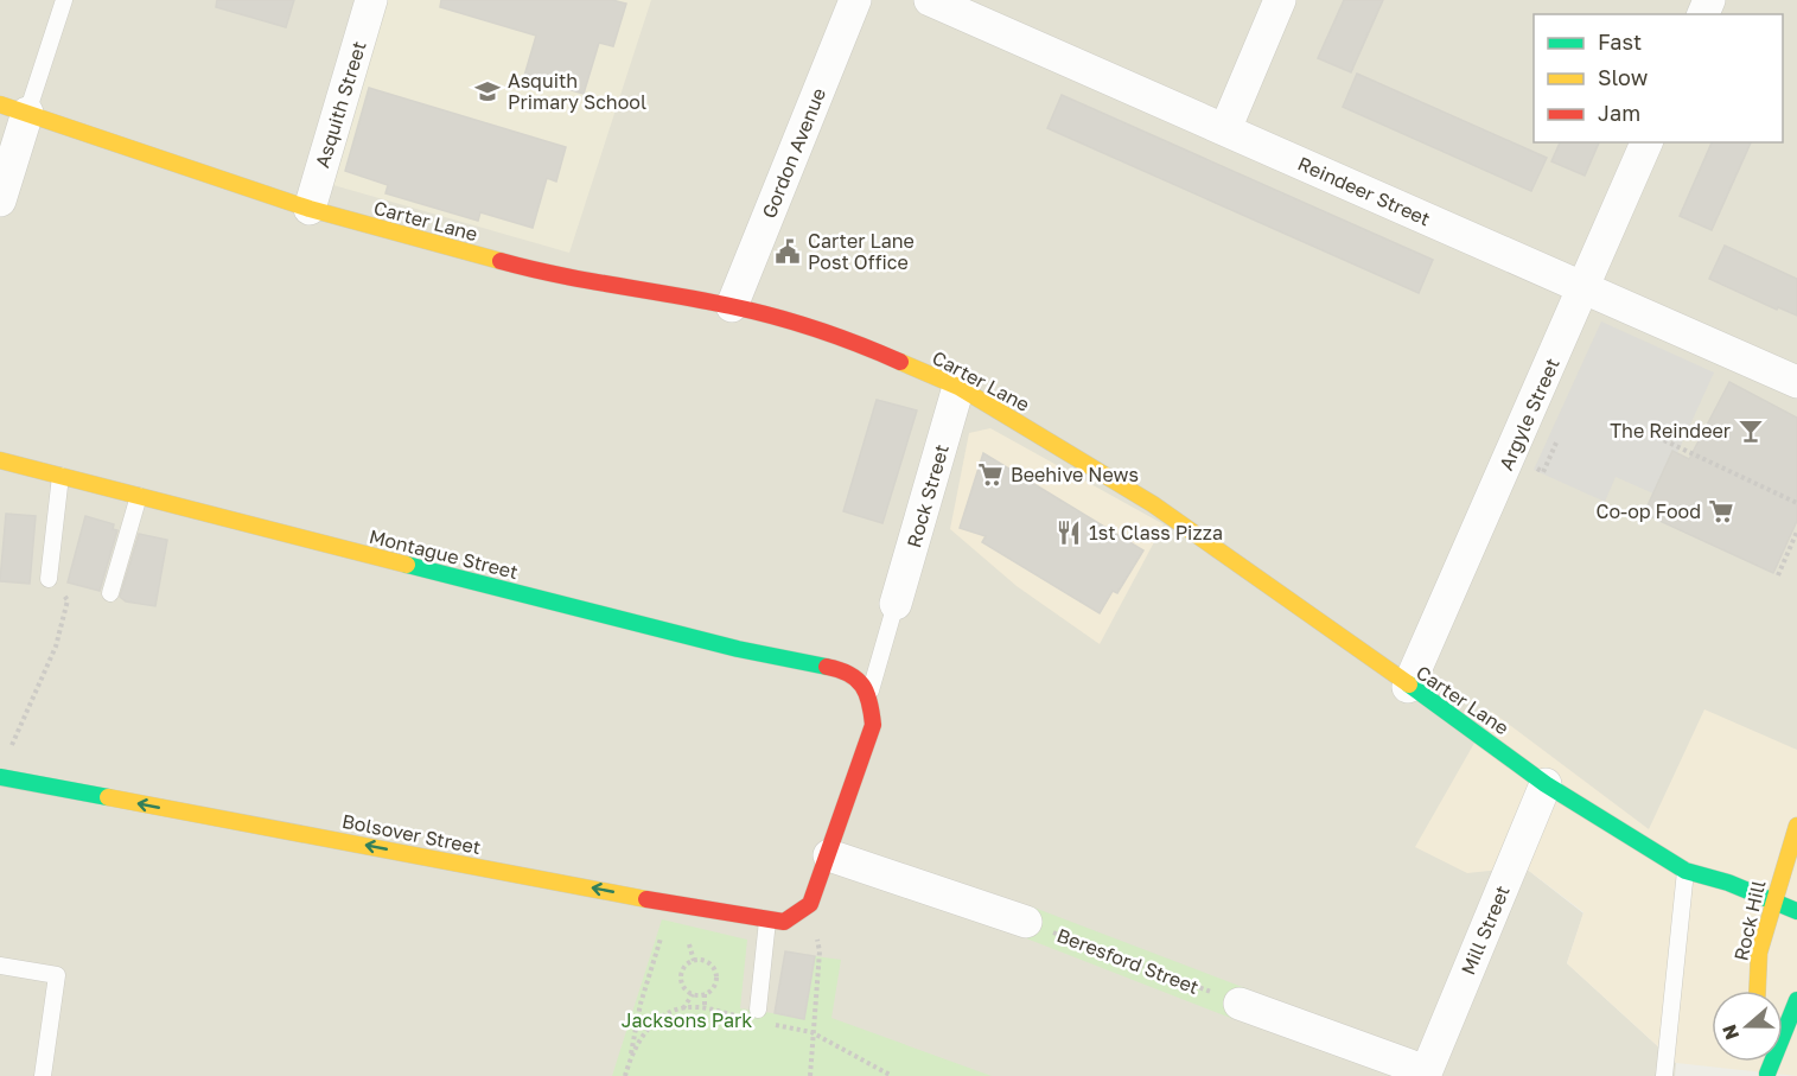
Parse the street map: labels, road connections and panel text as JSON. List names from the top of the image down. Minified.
{"streets":{"main road":["Carter Lane","Montague Street","Bolsover Street","Rock Hill"],"street":["Asquith Street","Gordon Avenue","Reindeer Street","Argyle Street","Rock Street","Mill Street"],"path":["Beresford Street"]},"crossings":[["Asquith Street","Carter Lane"],["Gordon Avenue","Carter Lane"],["Reindeer Street","Argyle Street"],["Carter Lane","Argyle Street"],["Carter Lane","Rock Street"],["Carter Lane","Rock Hill"],["Carter Lane","Mill Street"]],"one_way":["Bolsover Street"],"parks":["Jacksons Park"],"places":{"school or university":["Asquith Primary School"],"public building":["Carter Lane Post Office"],"bar":["The Reindeer"],"supermarket":["Beehive News","Co-op Food"],"restaurant":["1st Class Pizza"]},"legend":["Fast","Slow","Jam"],"north":"left"}
